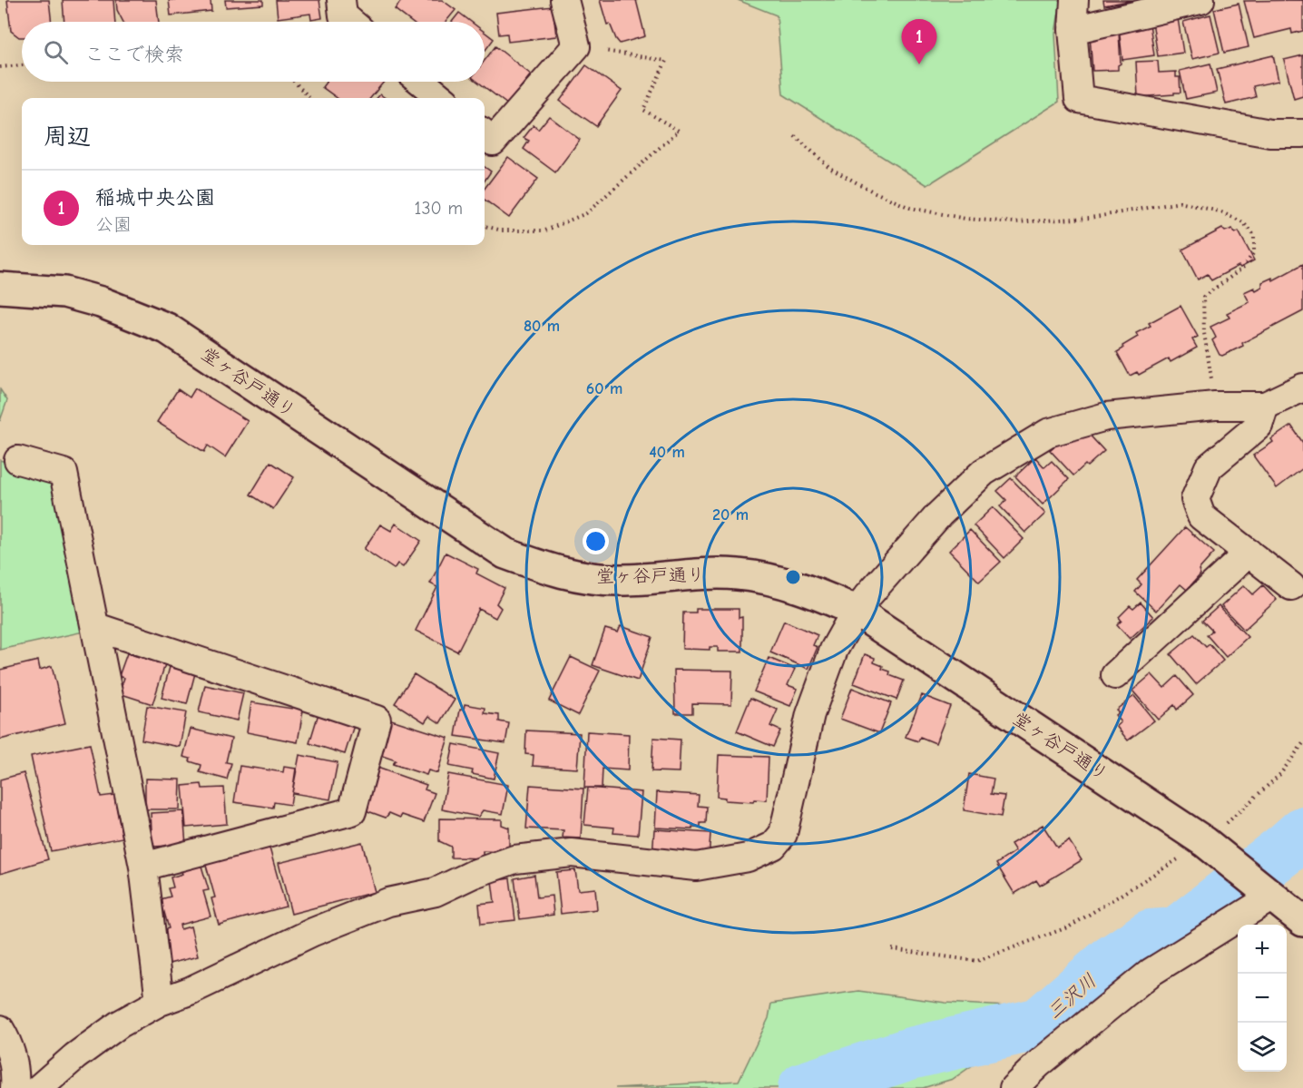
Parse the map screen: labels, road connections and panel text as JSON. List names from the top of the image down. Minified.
{"streets":{"street":["堂ヶ谷戸通り"]},"water":["三沢川"],"page":{"pins":"1","search":"ここで検索","heading":"周辺","list":[{"mark":"1","name":"稲城中央公園","note":"公園","value":"130 m"}],"map_buttons":["+","−"]},"rings":["80 m","60 m","40 m","20 m"]}
